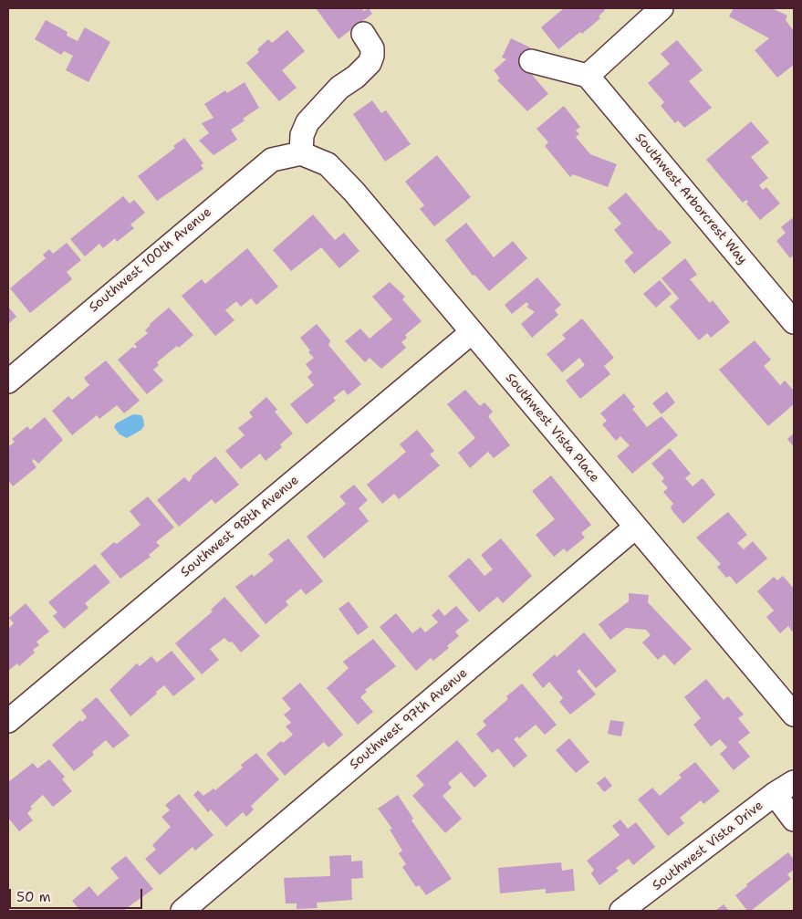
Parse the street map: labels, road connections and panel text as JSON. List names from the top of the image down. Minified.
{"streets":{"street":["Southwest Arborcrest Way","Southwest 100th Avenue","Southwest Vista Place","Southwest 98th Avenue","Southwest 97th Avenue","Southwest Vista Drive"]},"crossings":[["Southwest 100th Avenue","Southwest Vista Place"],["Southwest Vista Place","Southwest 98th Avenue"],["Southwest Vista Place","Southwest 97th Avenue"]],"scale_bar":"50 m"}
